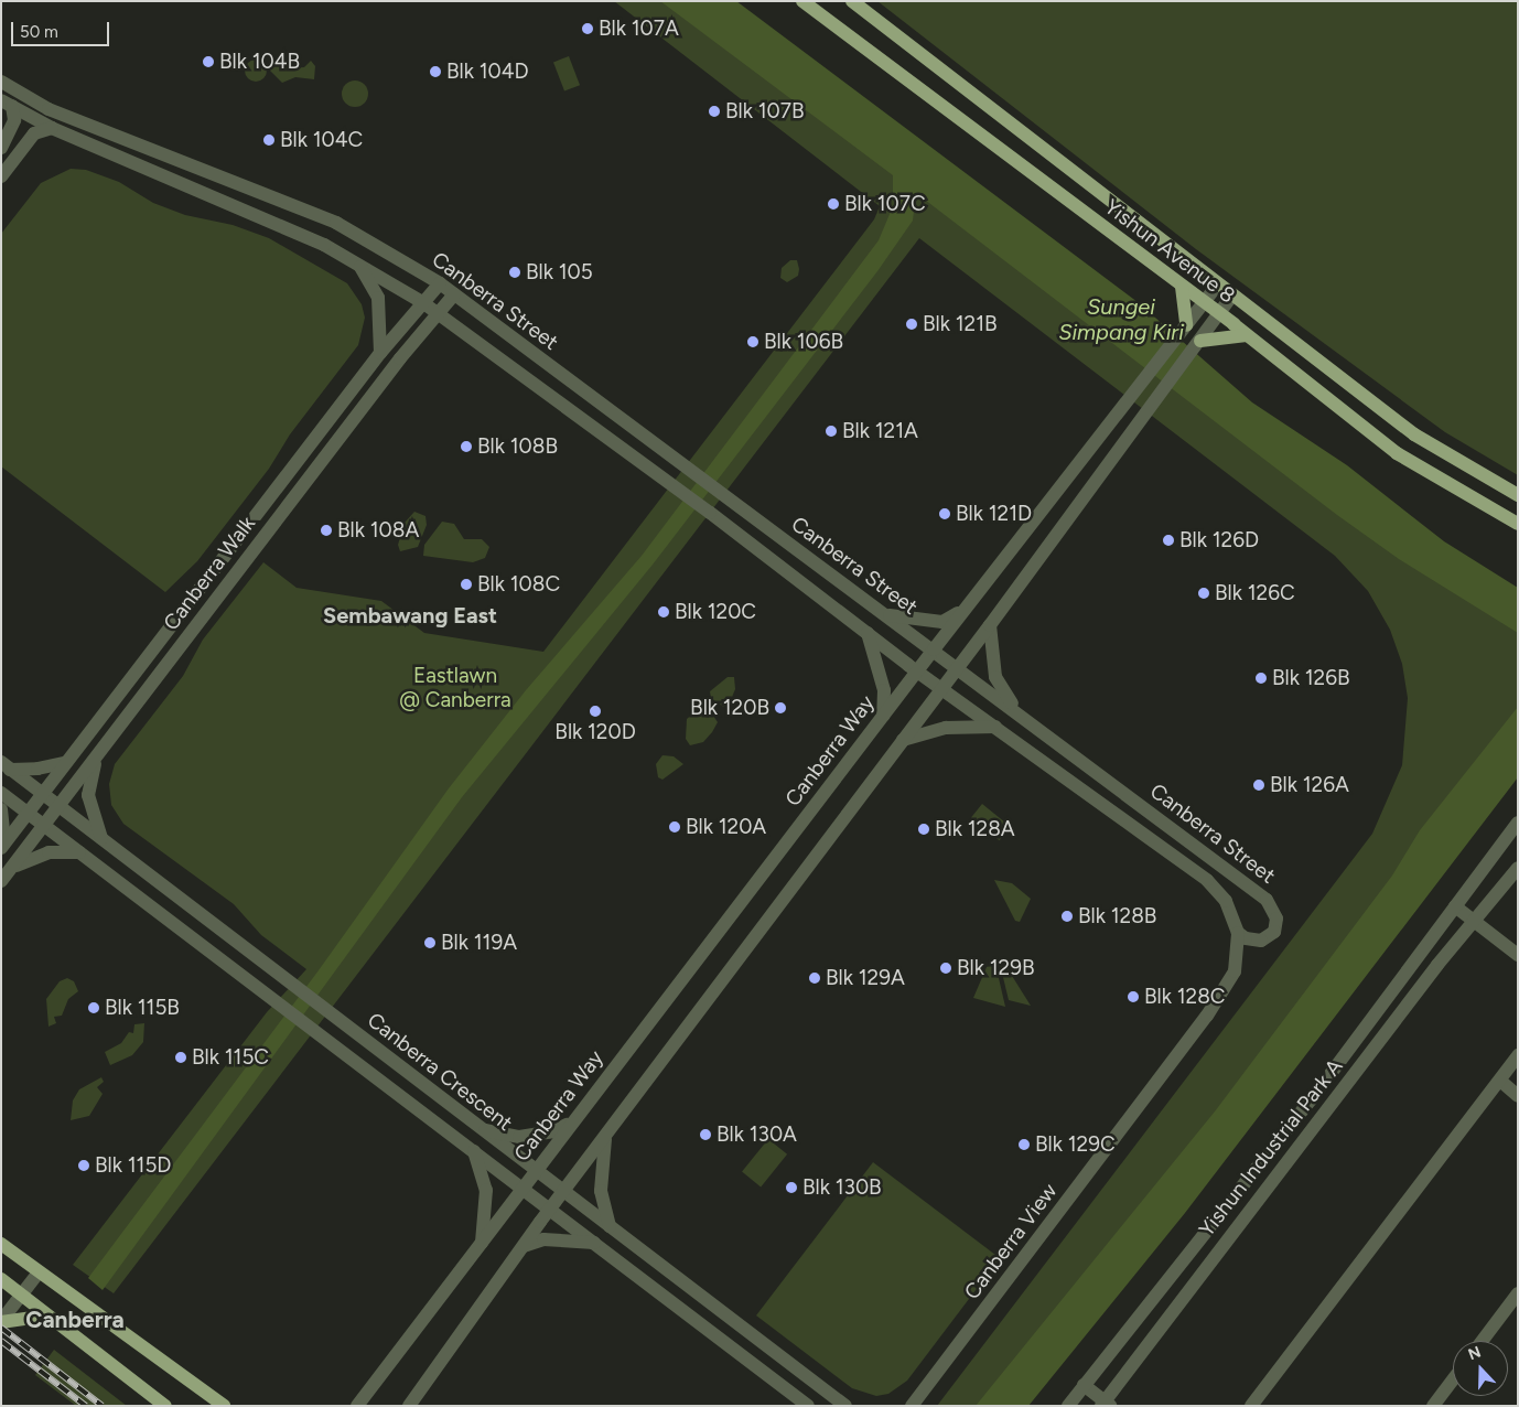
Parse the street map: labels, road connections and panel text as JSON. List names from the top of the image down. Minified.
{"streets":{"main road":["Yishun Avenue 8"],"street":["Canberra Street","Canberra Walk","Canberra Way","Canberra Crescent","Yishun Industrial Park A","Canberra View"]},"crossings":[["Yishun Avenue 8","Canberra Way"],["Canberra Street","Canberra Walk"],["Canberra Street","Canberra Way"],["Canberra Street","Canberra View"],["Canberra Walk","Canberra Crescent"],["Canberra Way","Canberra Crescent"]],"districts":["Sembawang East","Canberra"],"water":["Sungei Simpang Kiri"],"parks":["Eastlawn @ Canberra"],"places":["Blk 107A","Blk 104B","Blk 104D","Blk 107B","Blk 104C","Blk 107C","Blk 105","Blk 121B","Blk 106B","Blk 121A","Blk 108B","Blk 121D","Blk 108A","Blk 126D","Blk 108C","Blk 126C","Blk 120C","Blk 126B","Blk 120B","Blk 120D","Blk 126A","Blk 120A","Blk 128A","Blk 128B","Blk 119A","Blk 129B","Blk 129A","Blk 128C","Blk 115B","Blk 115C","Blk 130A","Blk 129C","Blk 115D","Blk 130B"],"scale_bar":"50 m","north":"top"}
